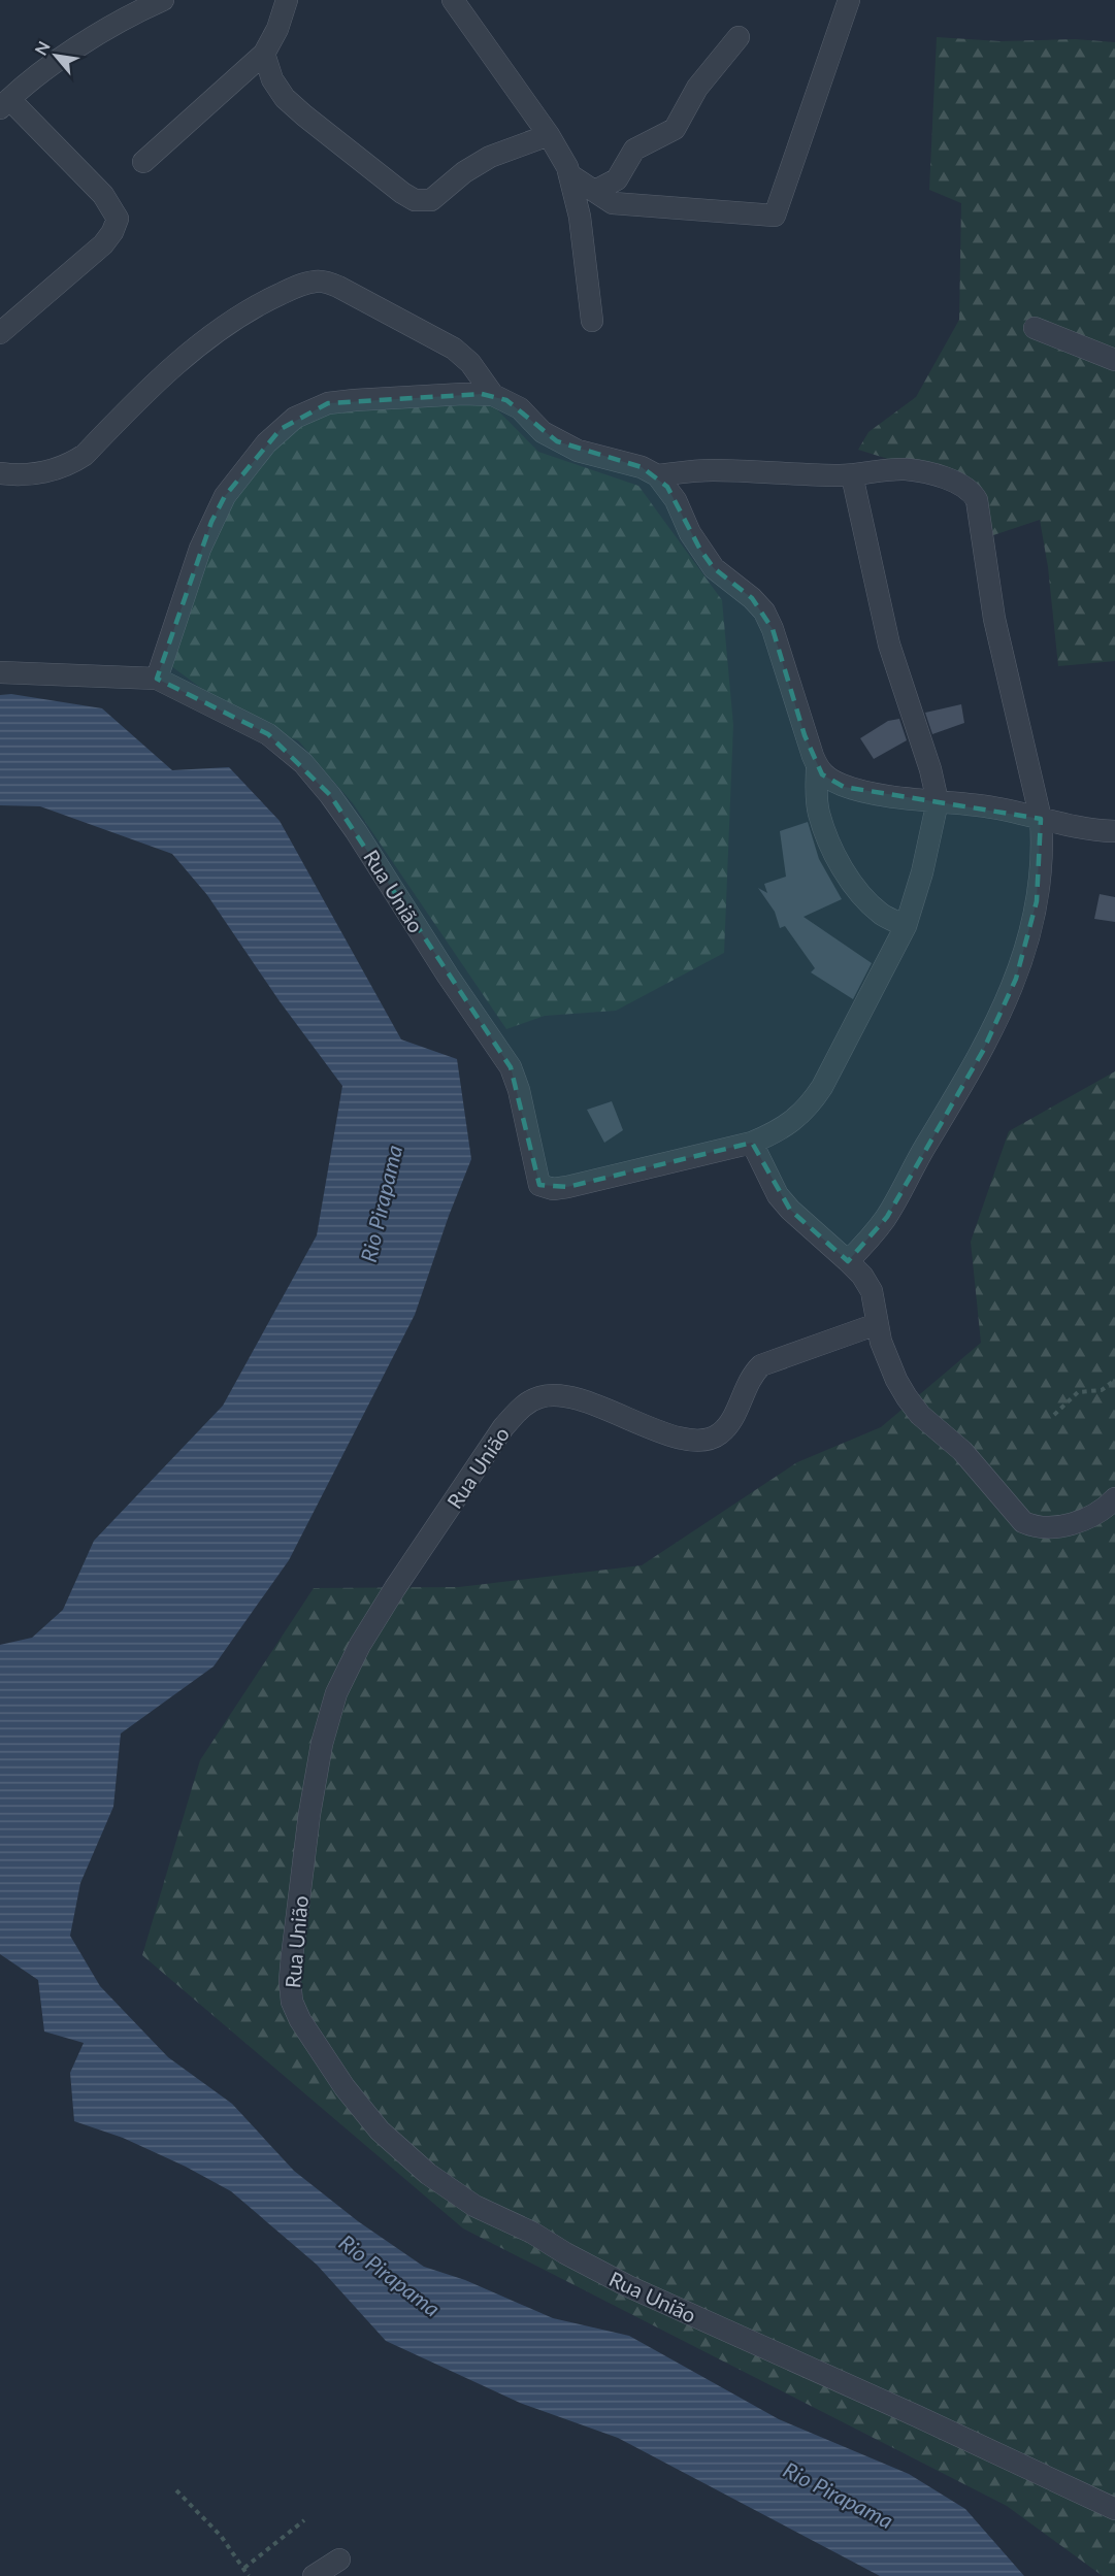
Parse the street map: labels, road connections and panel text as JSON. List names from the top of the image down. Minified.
{"streets":{"street":["Rua União"]},"water":["Rio Pirapama"],"north":"top left"}
